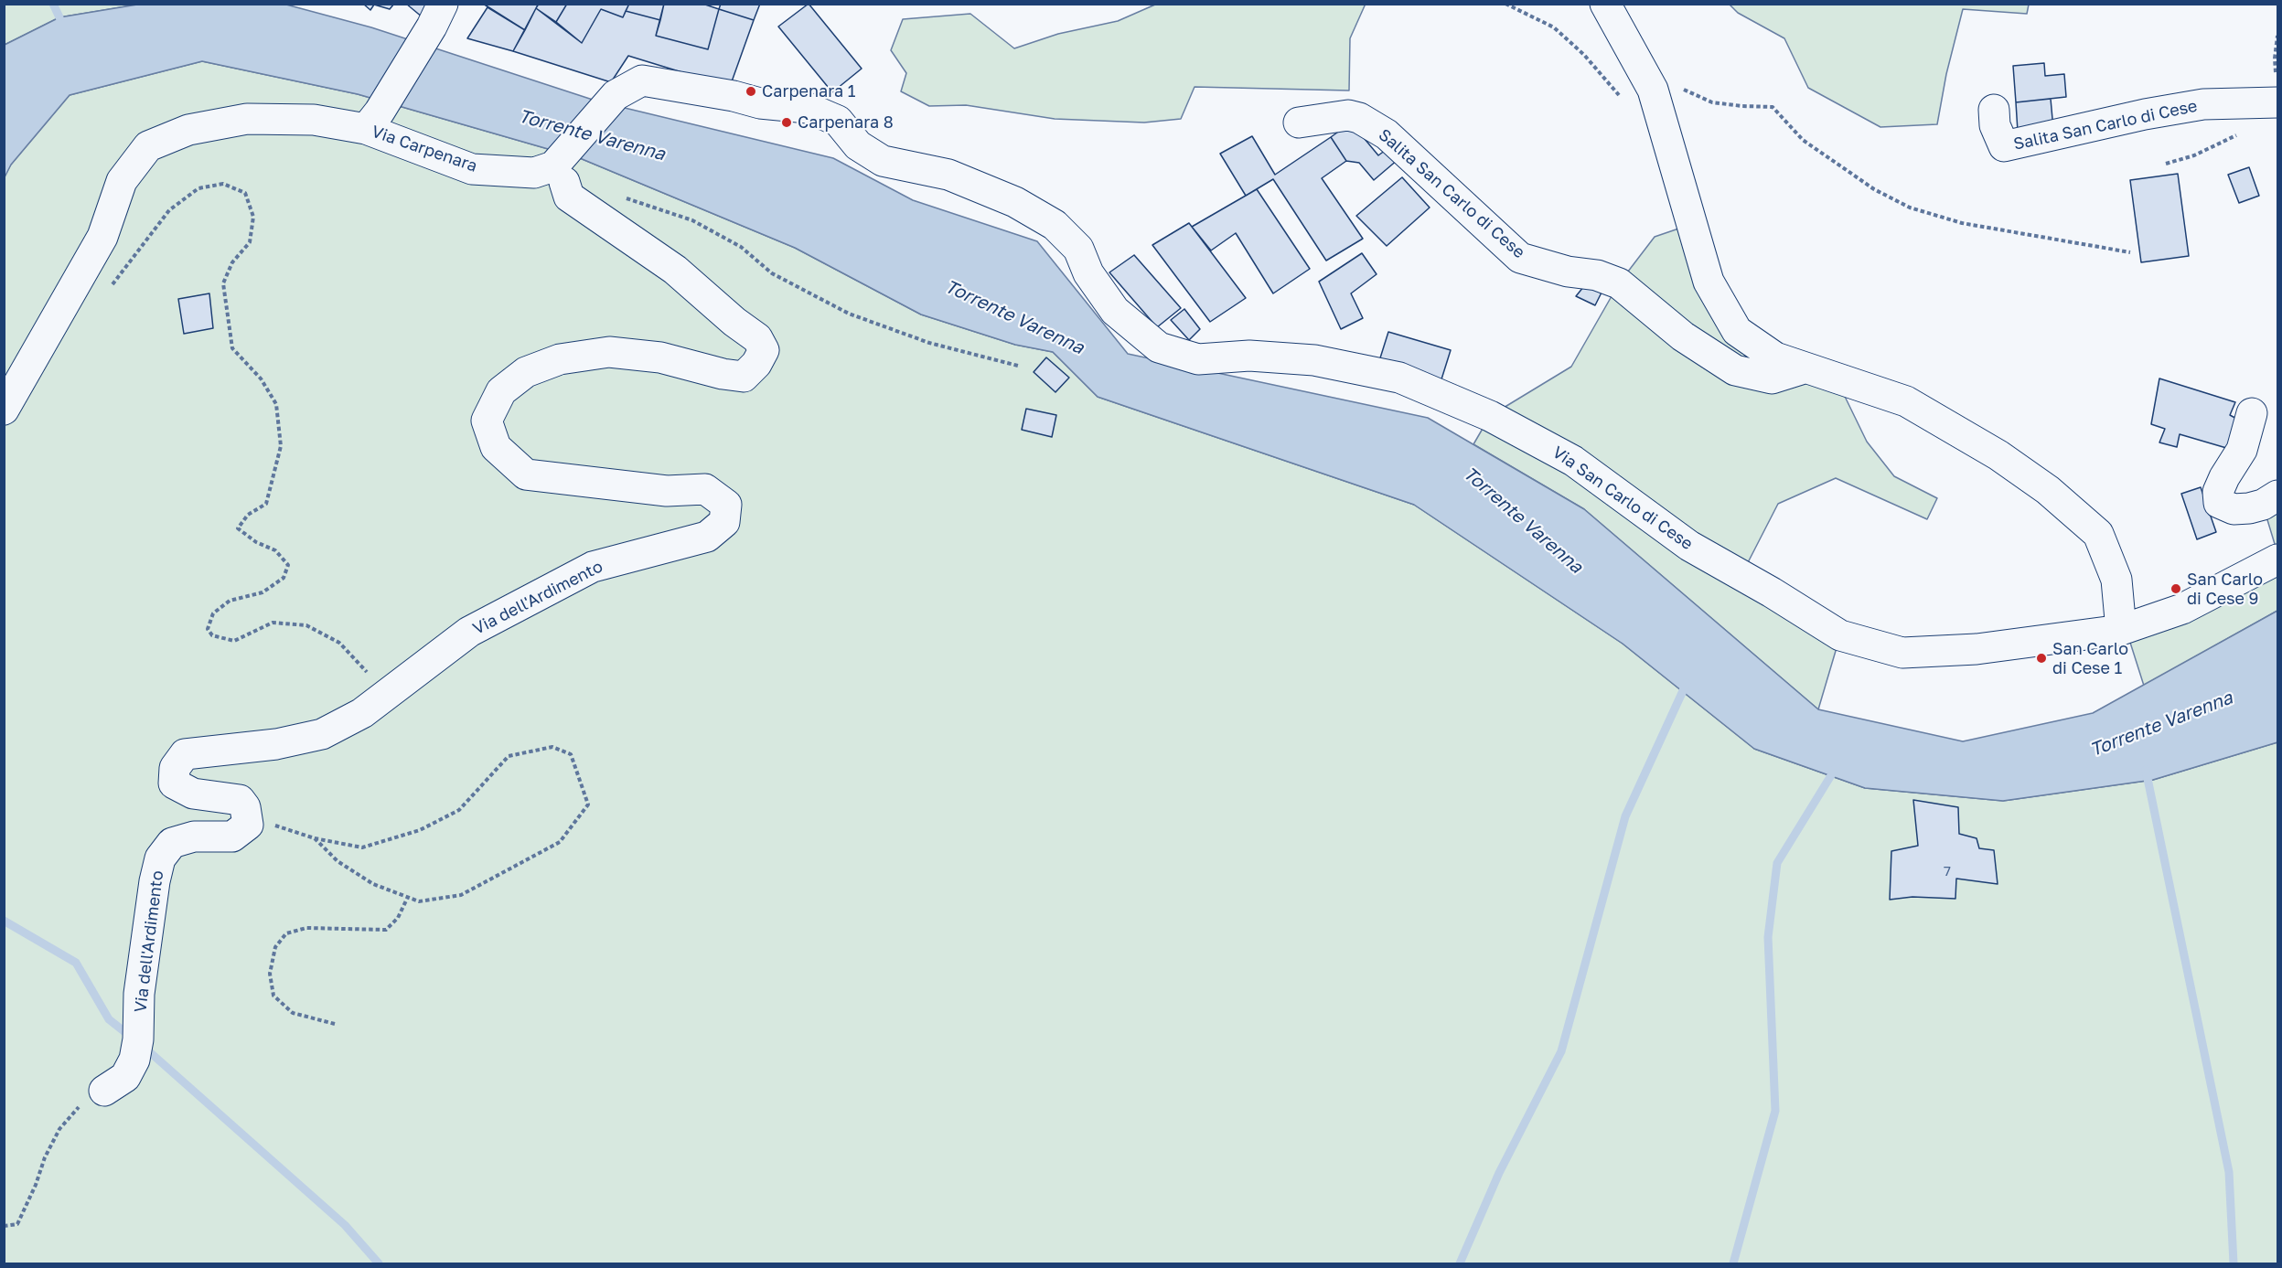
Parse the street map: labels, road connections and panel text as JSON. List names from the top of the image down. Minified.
{"streets":{"street":["Salita San Carlo di Cese","Via Carpenara","Via San Carlo di Cese","Via dell'Ardimento"]},"crossings":[["Via Carpenara","Via San Carlo di Cese"],["Via Carpenara","Via dell'Ardimento"]],"water":["Torrente Varenna"],"places":["Carpenara 1","Carpenara 8","San Carlo di Cese 9","San Carlo di Cese 1"],"house_numbers":["7"]}
